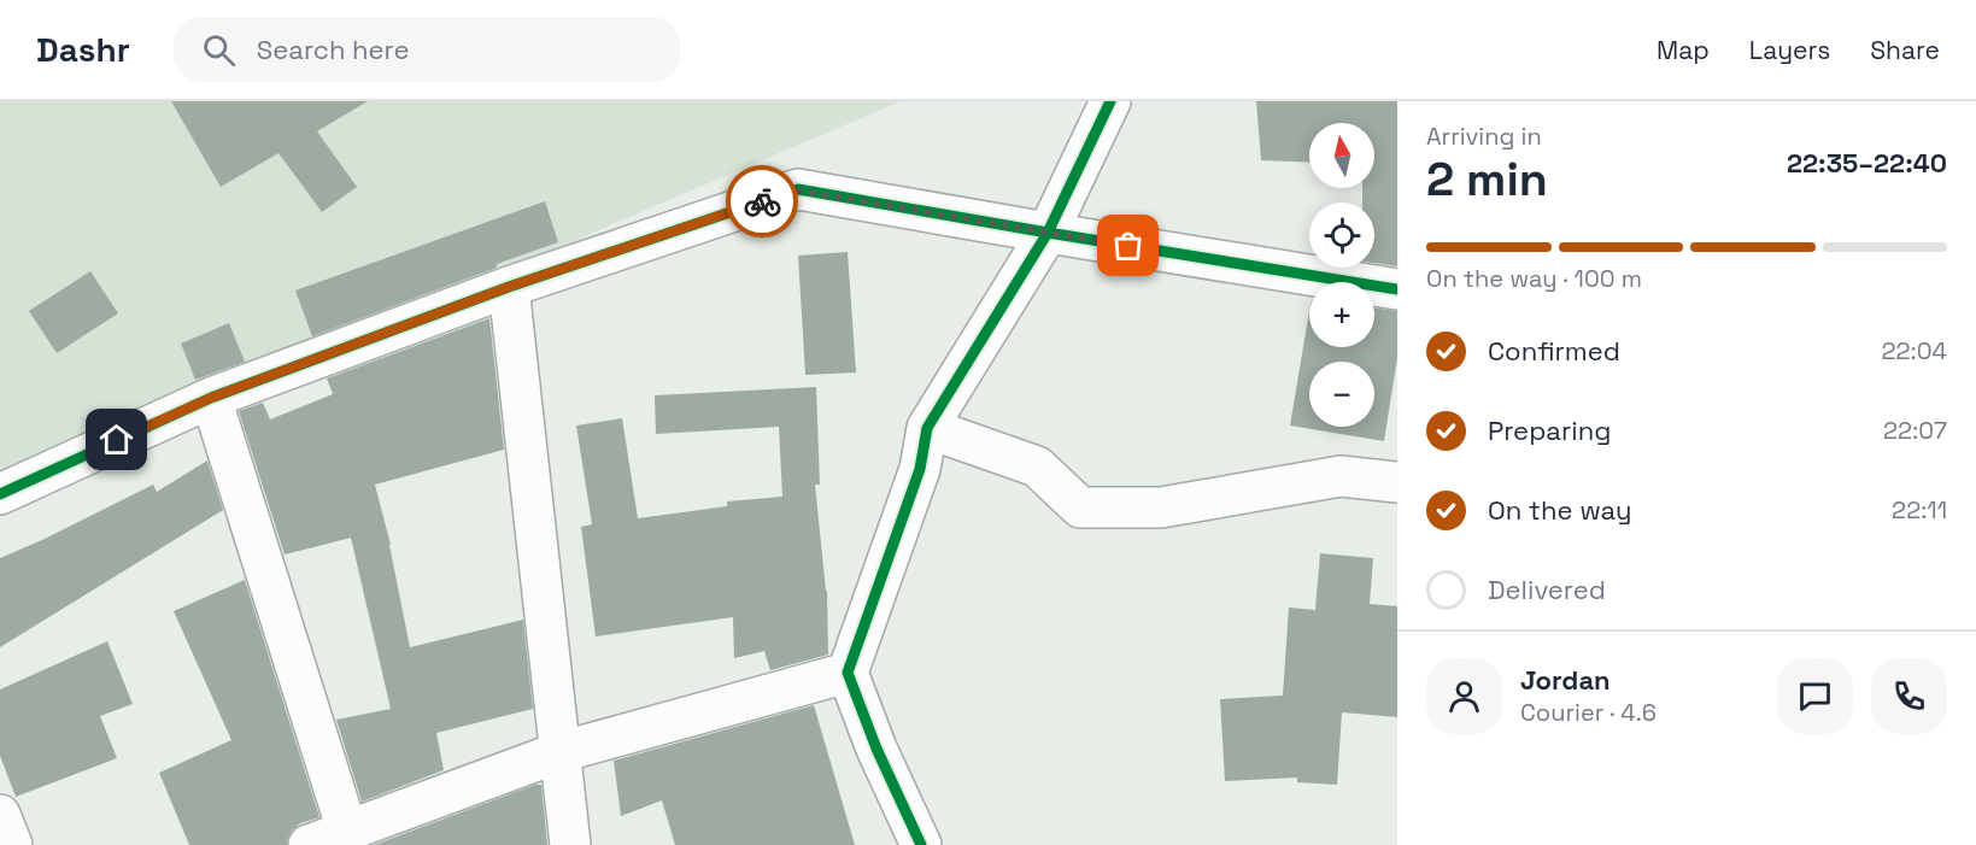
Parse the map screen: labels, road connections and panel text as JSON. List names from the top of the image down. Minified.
{"north":"top","page":{"header":"Dashr","search":"Search here","nav":["Map","Layers","Share"],"heading":["2 min","Arriving in","22:35–22:40"],"panel":["Jordan","Courier · 4.6"],"map_buttons":["+","−"],"bar":"On the way · 100 m","list":[["Confirmed","22:04"],["Preparing","22:07"],["On the way","22:11"],"Delivered"]}}
